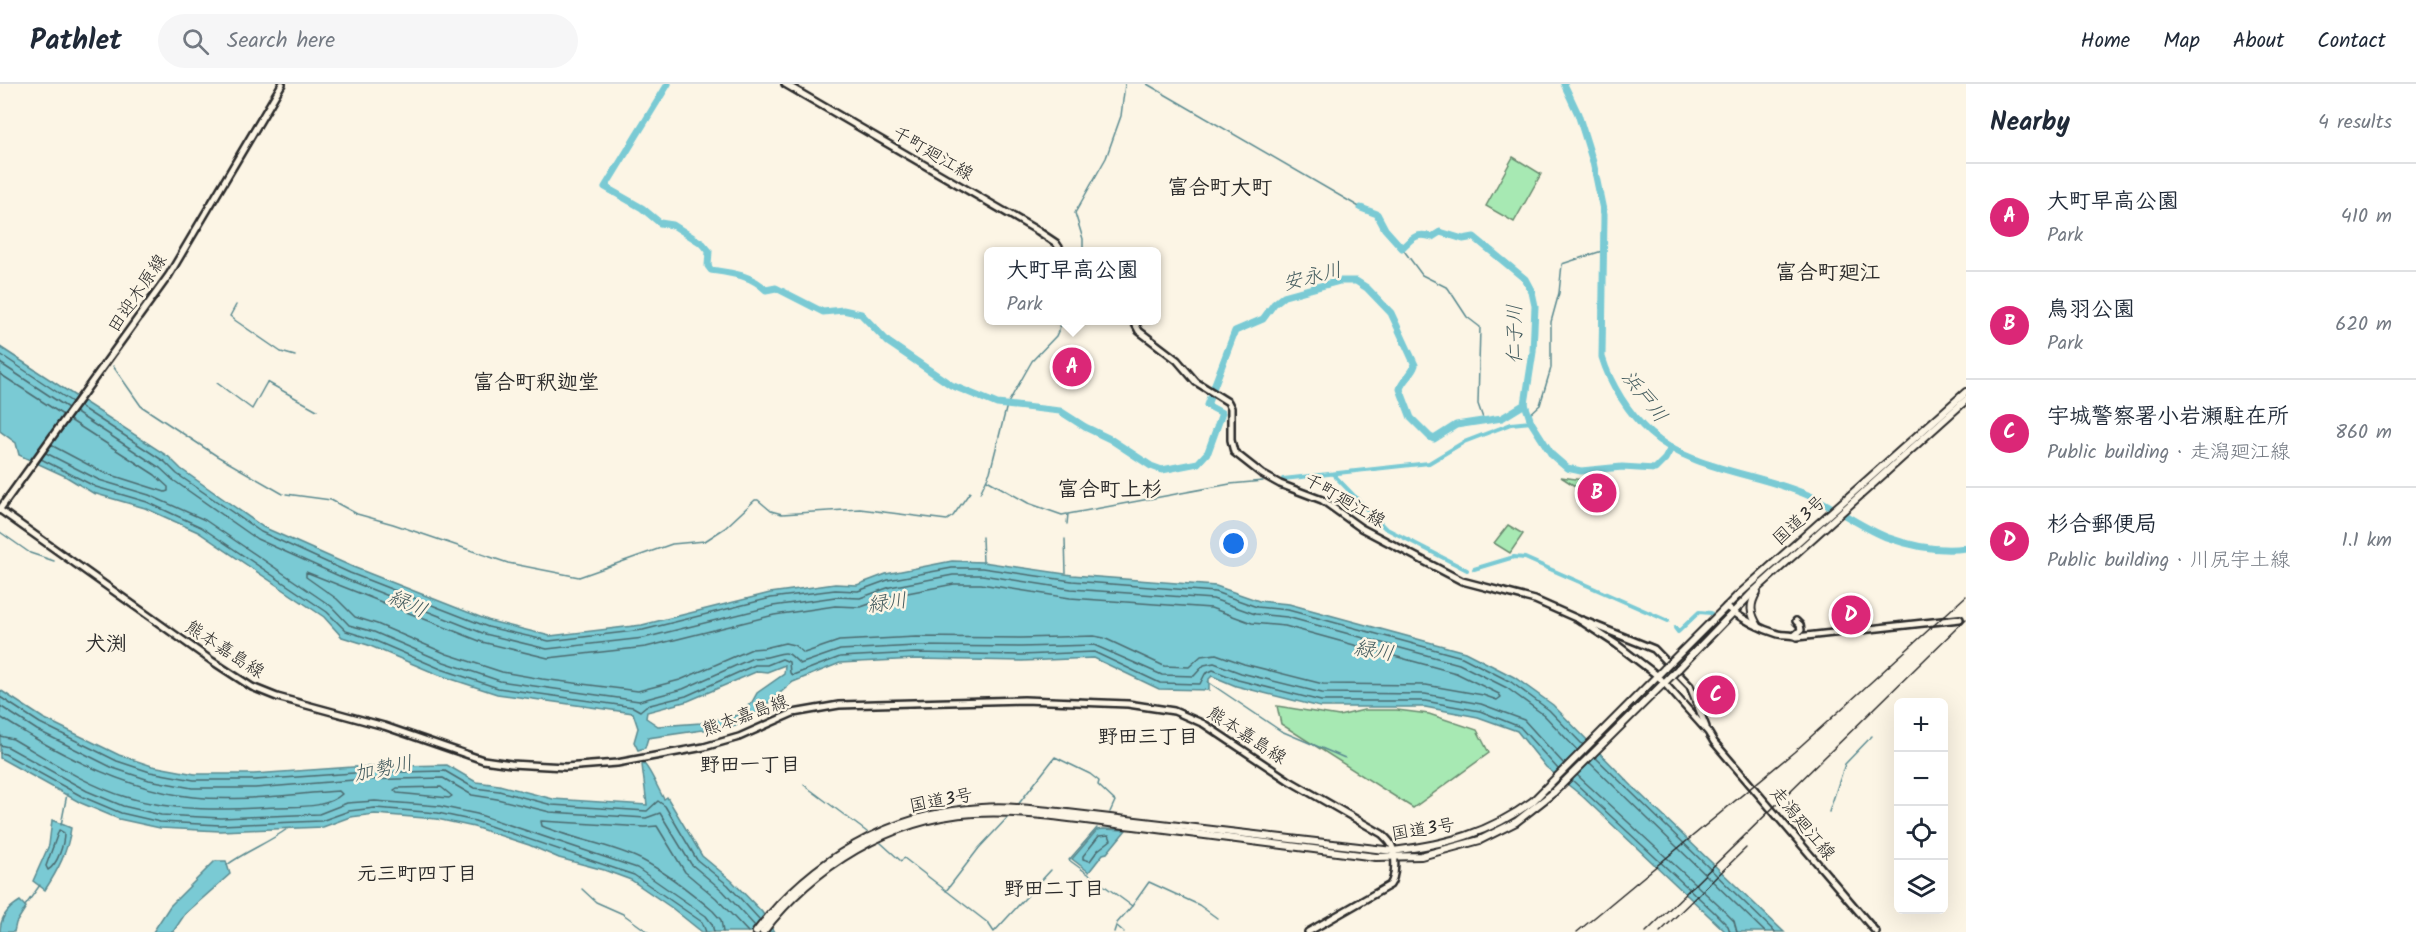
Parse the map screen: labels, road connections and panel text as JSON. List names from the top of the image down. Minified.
{"streets":{"highway":["国道3号"],"main road":["千町廻江線","田迎木原線","熊本嘉島線","走潟廻江線"]},"crossings":[["千町廻江線","国道3号"],["千町廻江線","走潟廻江線"],["田迎木原線","熊本嘉島線"],["国道3号","熊本嘉島線"],["国道3号","走潟廻江線"]],"districts":["富合町大町","富合町廻江","富合町釈迦堂","富合町上杉","犬渕","野田三丁目","野田一丁目","元三町四丁目","野田二丁目"],"water":["安永川","仁子川","浜戸川","緑川","加勢川"],"page":{"header":"Pathlet","search":"Search here","nav":["Home","Map","About","Contact"],"heading":["Nearby","4 results"],"list":[{"mark":"A","name":"大町早高公園","note":"Park","value":"410 m"},{"mark":"B","name":"鳥羽公園","note":"Park","value":"620 m"},{"mark":"C","name":"宇城警察署小岩瀬駐在所","note":"Public building · 走潟廻江線","value":"860 m"},{"mark":"D","name":"杉合郵便局","note":"Public building · 川尻宇土線","value":"1.1 km"}],"popup":["大町早高公園","Park"],"pins":["A","B","D","C"],"map_buttons":["+","−"]}}
